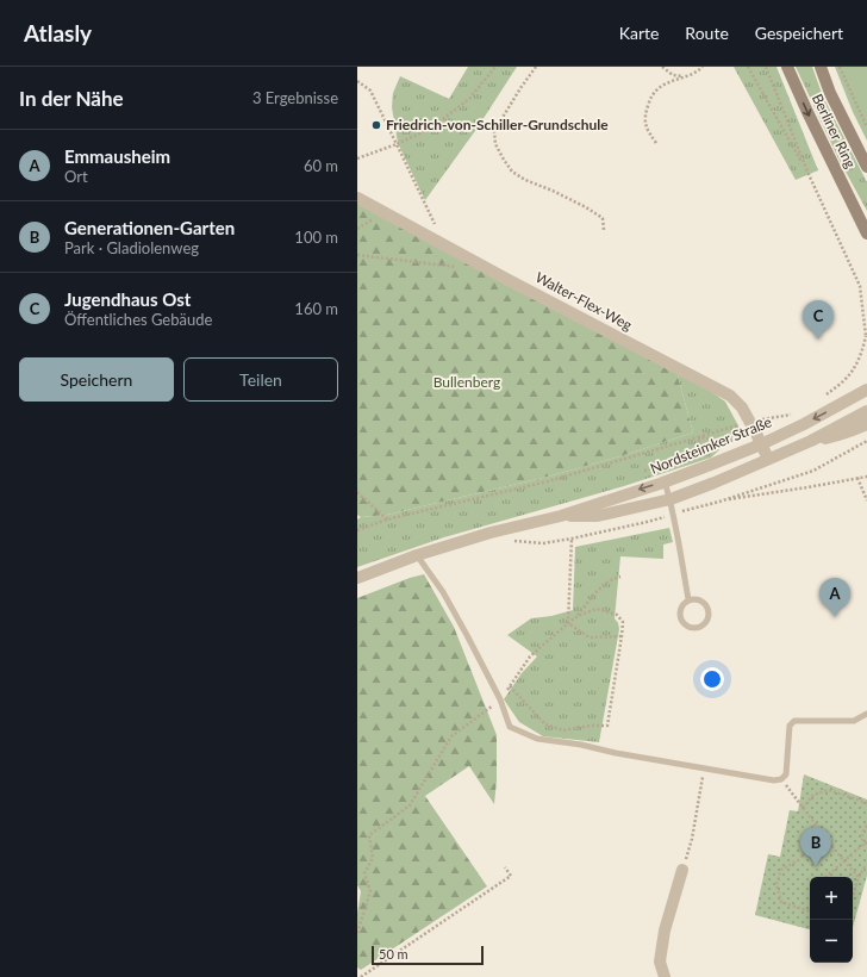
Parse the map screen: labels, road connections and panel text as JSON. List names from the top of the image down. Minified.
{"streets":{"main road":["Berliner Ring"],"street":["Walter-Flex-Weg","Nordsteimker Straße"]},"crossings":[["Walter-Flex-Weg","Nordsteimker Straße"]],"parks":["Bullenberg"],"places":["Friedrich-von-Schiller-Grundschule"],"scale_bar":"50 m","page":{"header":"Atlasly","nav":["Karte","Route","Gespeichert"],"heading":["In der Nähe","3 Ergebnisse"],"list":[{"mark":"A","name":"Emmausheim","note":"Ort","value":"60 m"},{"mark":"B","name":"Generationen-Garten","note":"Park · Gladiolenweg","value":"100 m"},{"mark":"C","name":"Jugendhaus Ost","note":"Öffentliches Gebäude","value":"160 m"}],"pins":["C","A","B"],"buttons":["Speichern","Teilen"],"map_buttons":["+","−"],"scale":"50 m"}}
